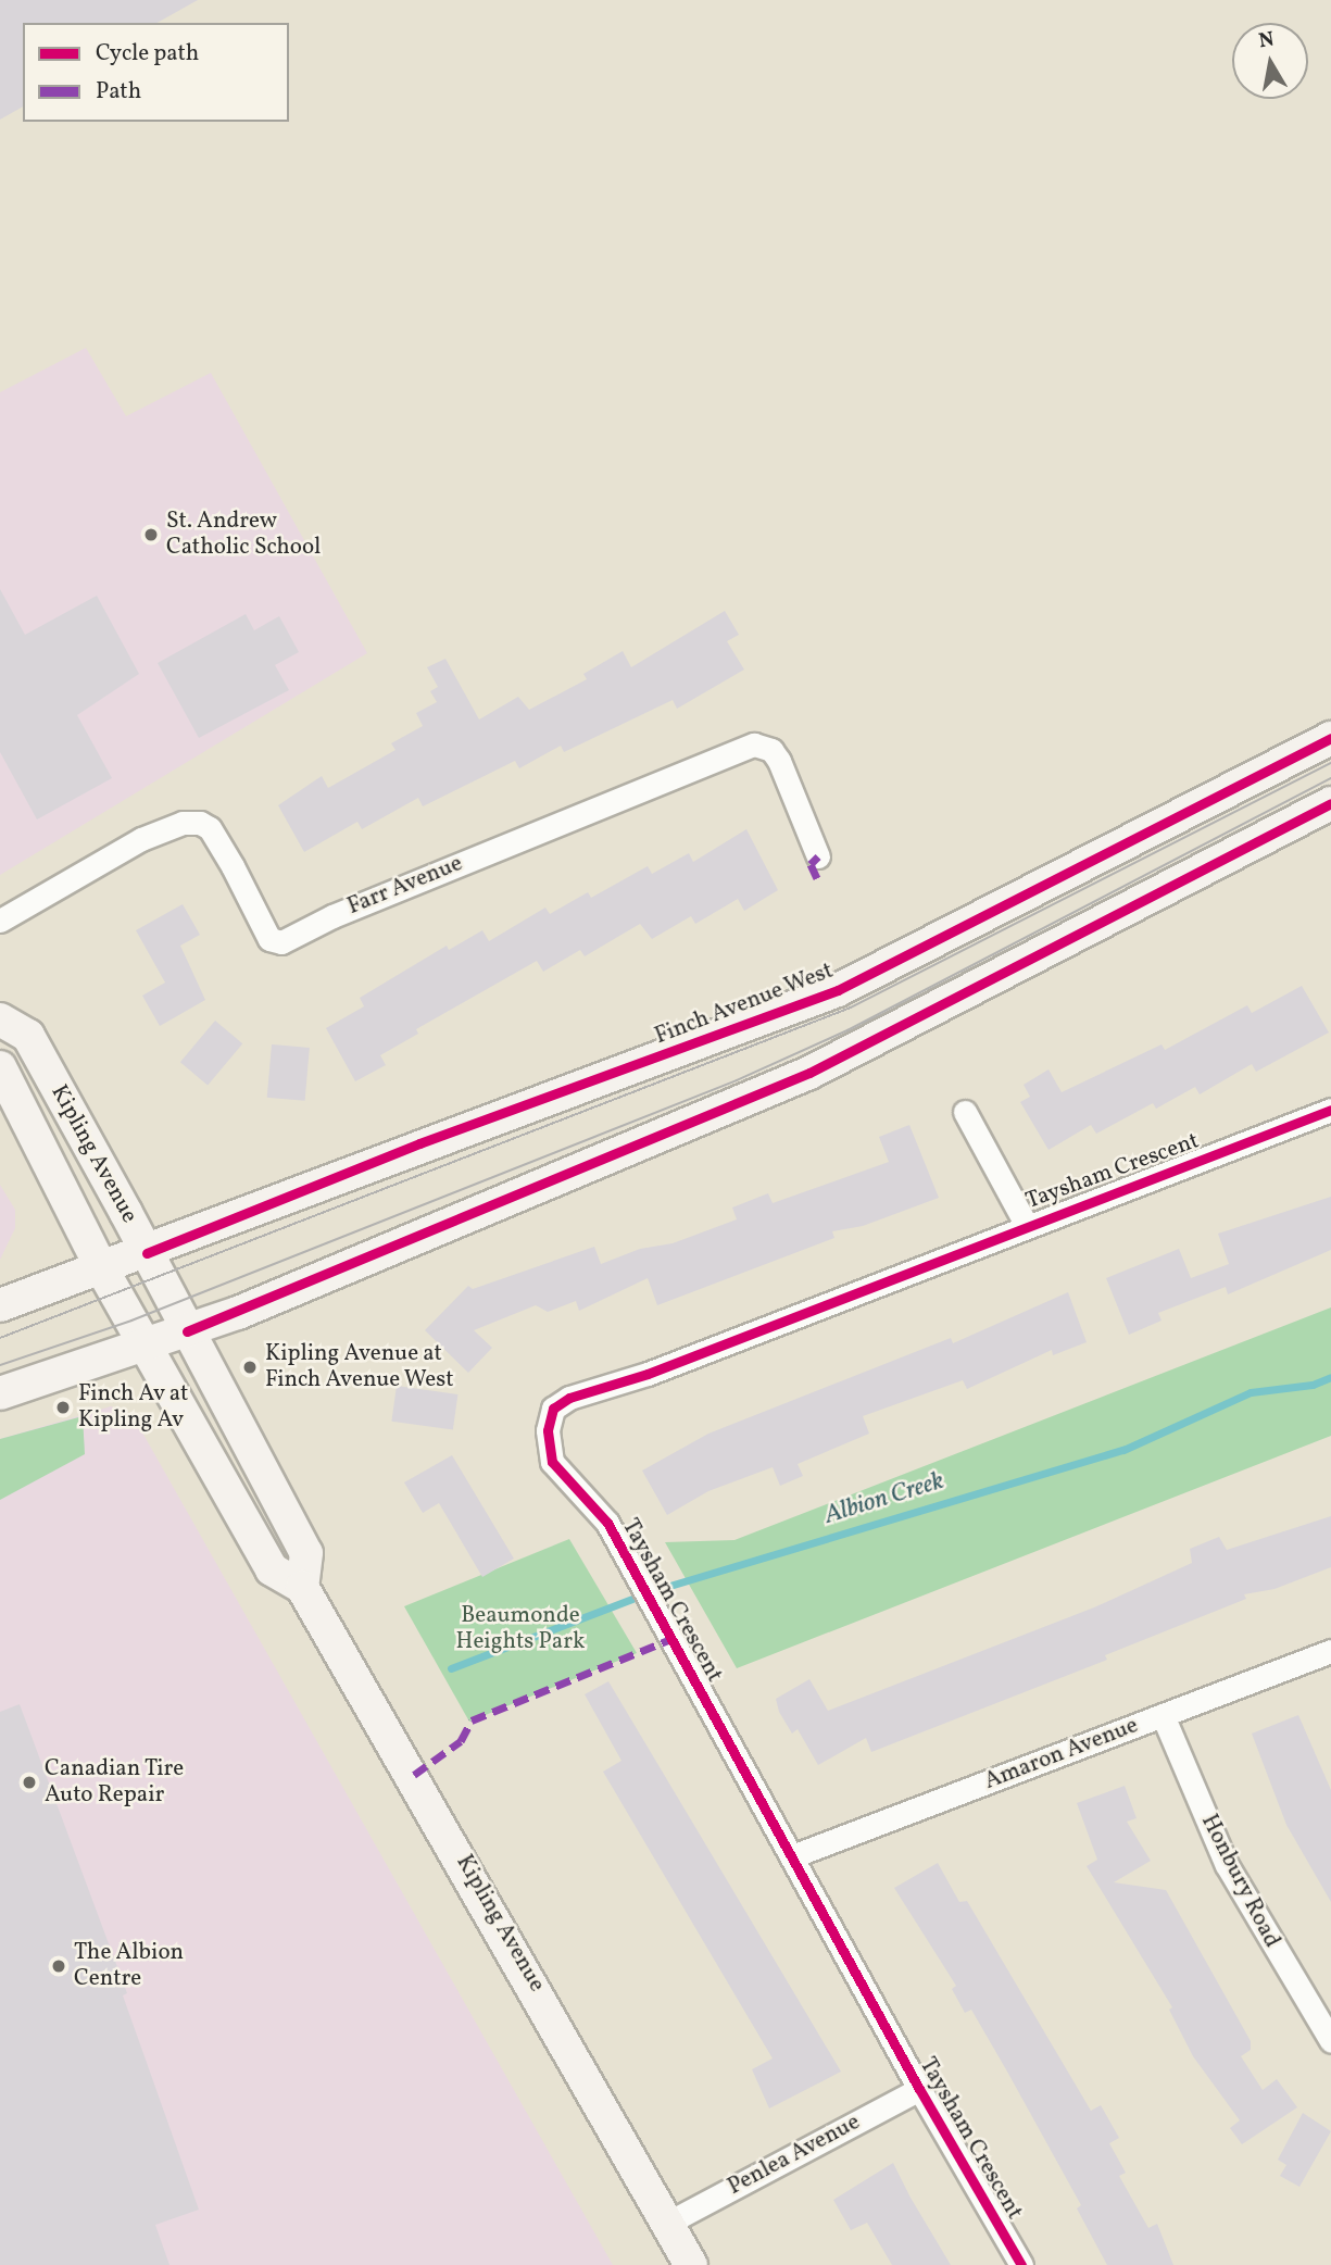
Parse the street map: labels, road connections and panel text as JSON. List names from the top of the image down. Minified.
{"streets":{"main road":["Finch Avenue West","Kipling Avenue"],"street":["Farr Avenue","Taysham Crescent","Amaron Avenue","Honbury Road","Penlea Avenue"]},"crossings":[["Finch Avenue West","Kipling Avenue"],["Kipling Avenue","Penlea Avenue"],["Taysham Crescent","Amaron Avenue"],["Taysham Crescent","Penlea Avenue"],["Amaron Avenue","Honbury Road"]],"water":["Albion Creek"],"parks":["Beaumonde Heights Park"],"places":["St. Andrew Catholic School","Kipling Avenue at Finch Avenue West","Finch Av at Kipling Av","Canadian Tire Auto Repair","The Albion Centre"],"legend":["Cycle path","Path"],"north":"top"}
